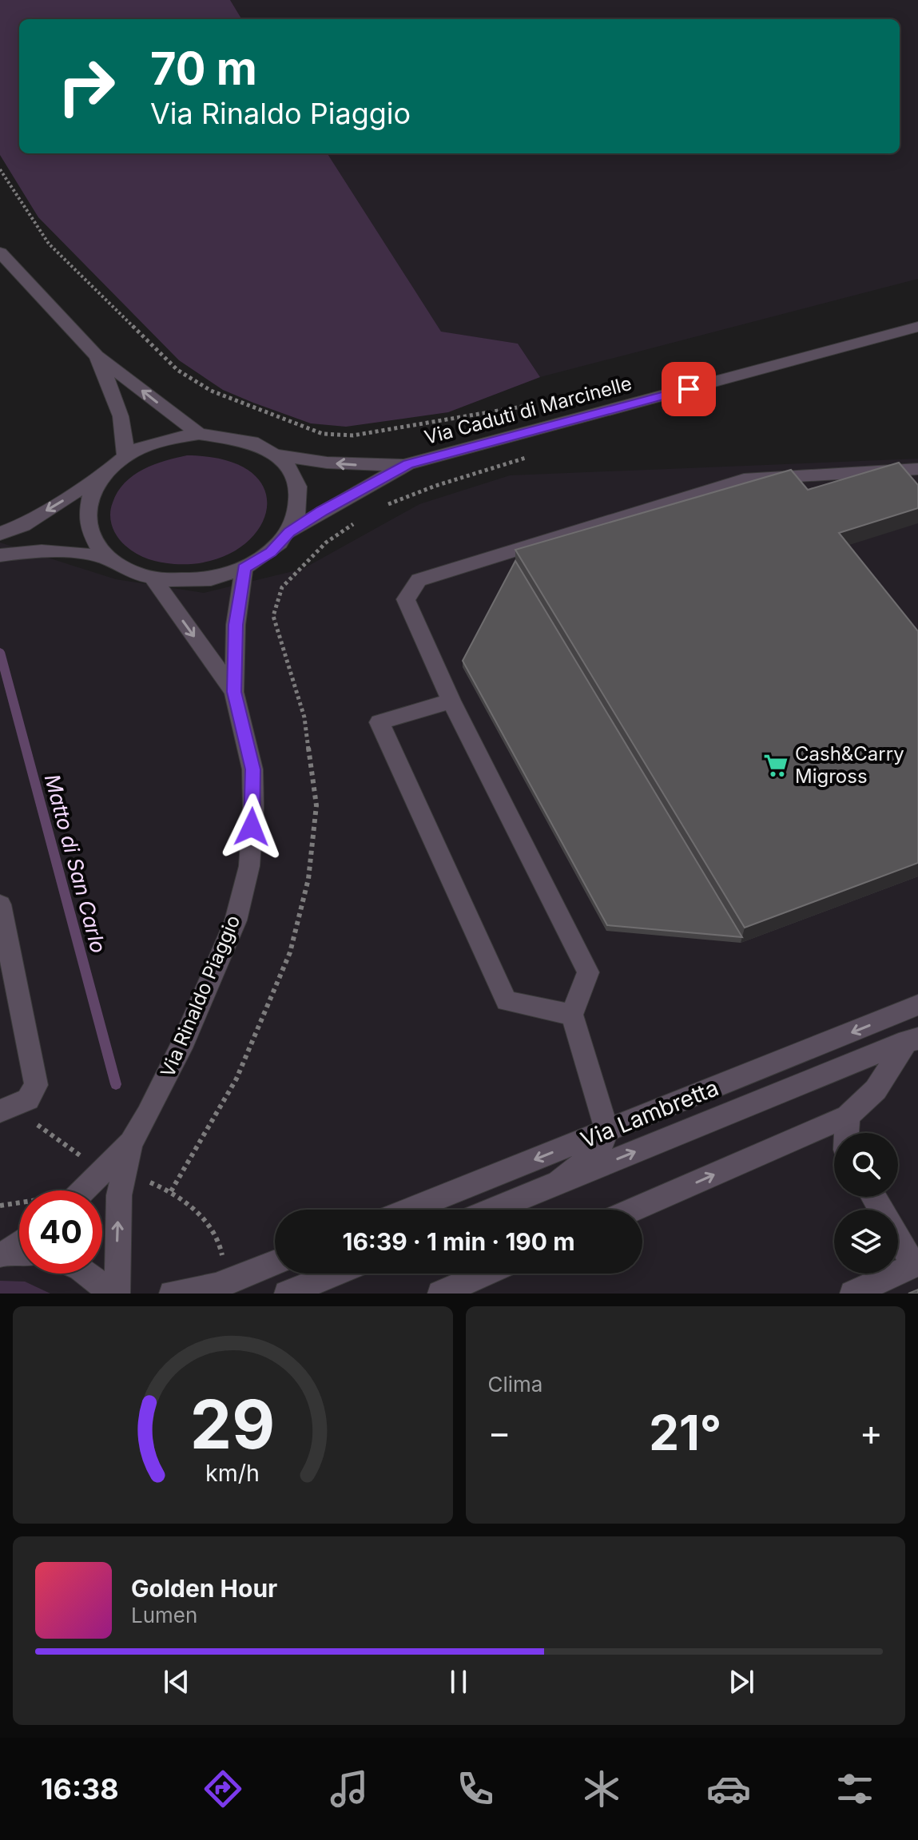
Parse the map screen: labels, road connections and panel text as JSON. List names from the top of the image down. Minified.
{"streets":{"street":["Via Caduti di Marcinelle","Via Rinaldo Piaggio","Via Lambretta"]},"crossings":[["Via Caduti di Marcinelle","Via Rinaldo Piaggio"]],"water":["Matto di San Carlo"],"places":{"supermarket":["Cash&Carry Migross"]},"page":{"turn":["70 m","Via Rinaldo Piaggio"],"limit":"40","trip":"16:39 · 1 min · 190 m","tile":"Clima","heat":["−","21°","+"],"song":["Golden Hour","Lumen"],"tabs":"16:38","gauge":["29","km/h"]}}
